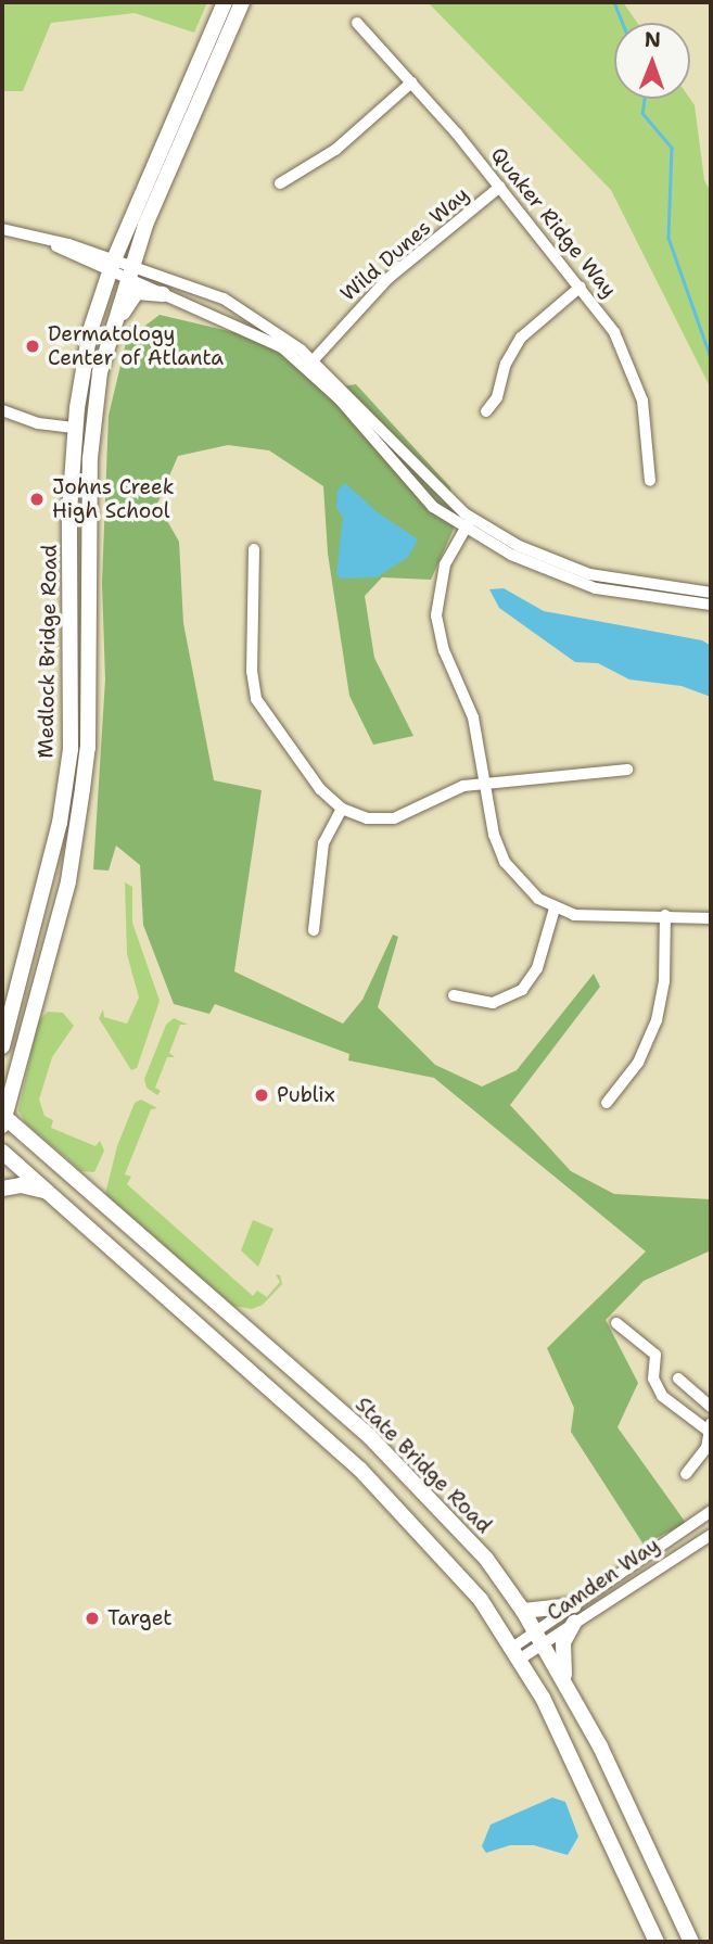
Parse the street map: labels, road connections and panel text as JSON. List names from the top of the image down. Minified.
{"streets":{"highway":["Medlock Bridge Road","State Bridge Road"],"street":["Quaker Ridge Way","Wild Dunes Way","Camden Way"]},"crossings":[["Quaker Ridge Way","Wild Dunes Way"],["Medlock Bridge Road","State Bridge Road"],["State Bridge Road","Camden Way"]],"places":["Dermatology Center of Atlanta","Johns Creek High School","Publix","Target"],"north":"top"}
